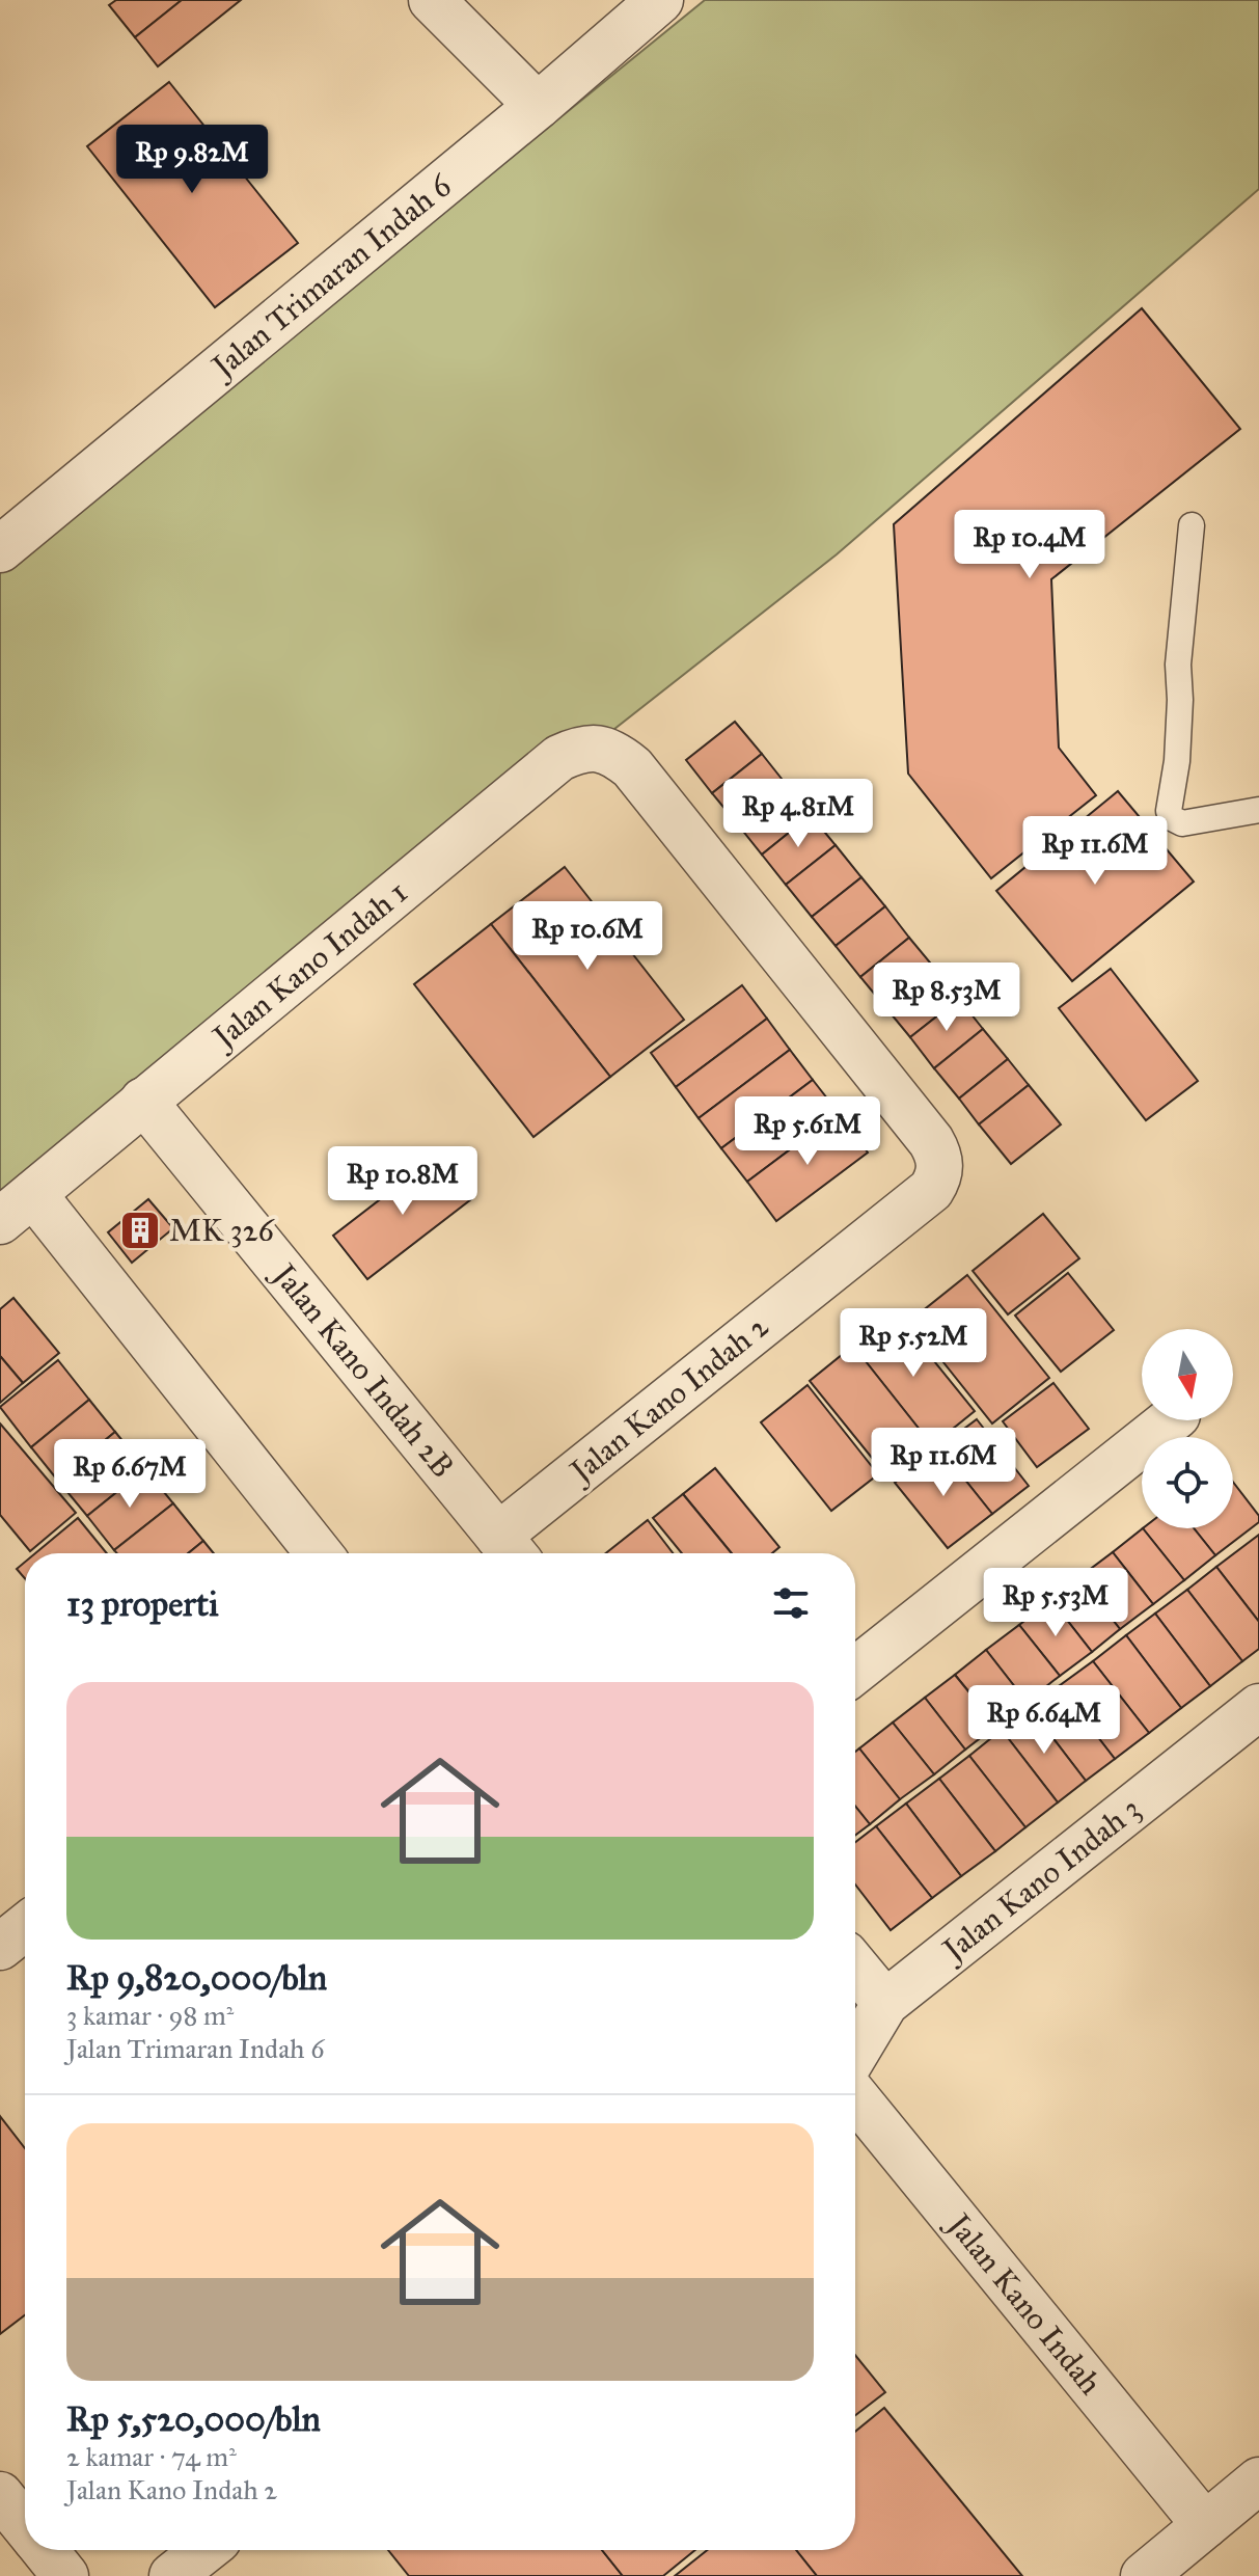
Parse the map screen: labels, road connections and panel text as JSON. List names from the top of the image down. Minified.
{"streets":{"street":["Jalan Trimaran Indah 6","Jalan Kano Indah 1","Jalan Kano Indah 2B","Jalan Kano Indah 2","Jalan Kano Indah 3","Jalan Kano Indah"]},"crossings":[["Jalan Kano Indah 1","Jalan Kano Indah 2B"],["Jalan Kano Indah 1","Jalan Kano Indah 2"],["Jalan Kano Indah 2B","Jalan Kano Indah 2"]],"places":{"building":["MK 326"]},"north":"bottom","page":{"price":["Rp 9.82M","Rp 10.4M","Rp 4.81M","Rp 11.6M","Rp 10.6M","Rp 8.53M","Rp 5.61M","Rp 10.8M","Rp 5.52M","Rp 11.6M","Rp 6.67M","Rp 5.53M","Rp 6.64M"],"heading":"13 properti","list":[{"name":"Rp 9,820,000/bln","note":"3 kamar · 98 m² · Jalan Trimaran Indah 6"},{"name":"Rp 5,520,000/bln","note":"2 kamar · 74 m² · Jalan Kano Indah 2"}]}}
